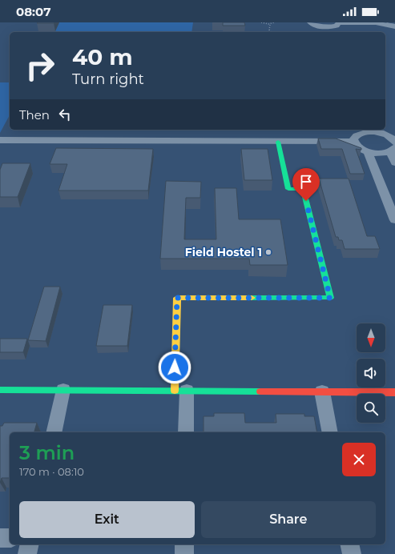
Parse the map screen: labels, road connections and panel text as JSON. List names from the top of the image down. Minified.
{"places":["Field Hostel 1"],"north":"bottom","page":{"status":"08:07","turn":["40 m","Turn right"],"then":"Then","heading":["3 min","170 m · 08:10"],"buttons":["Exit","Share"]}}
